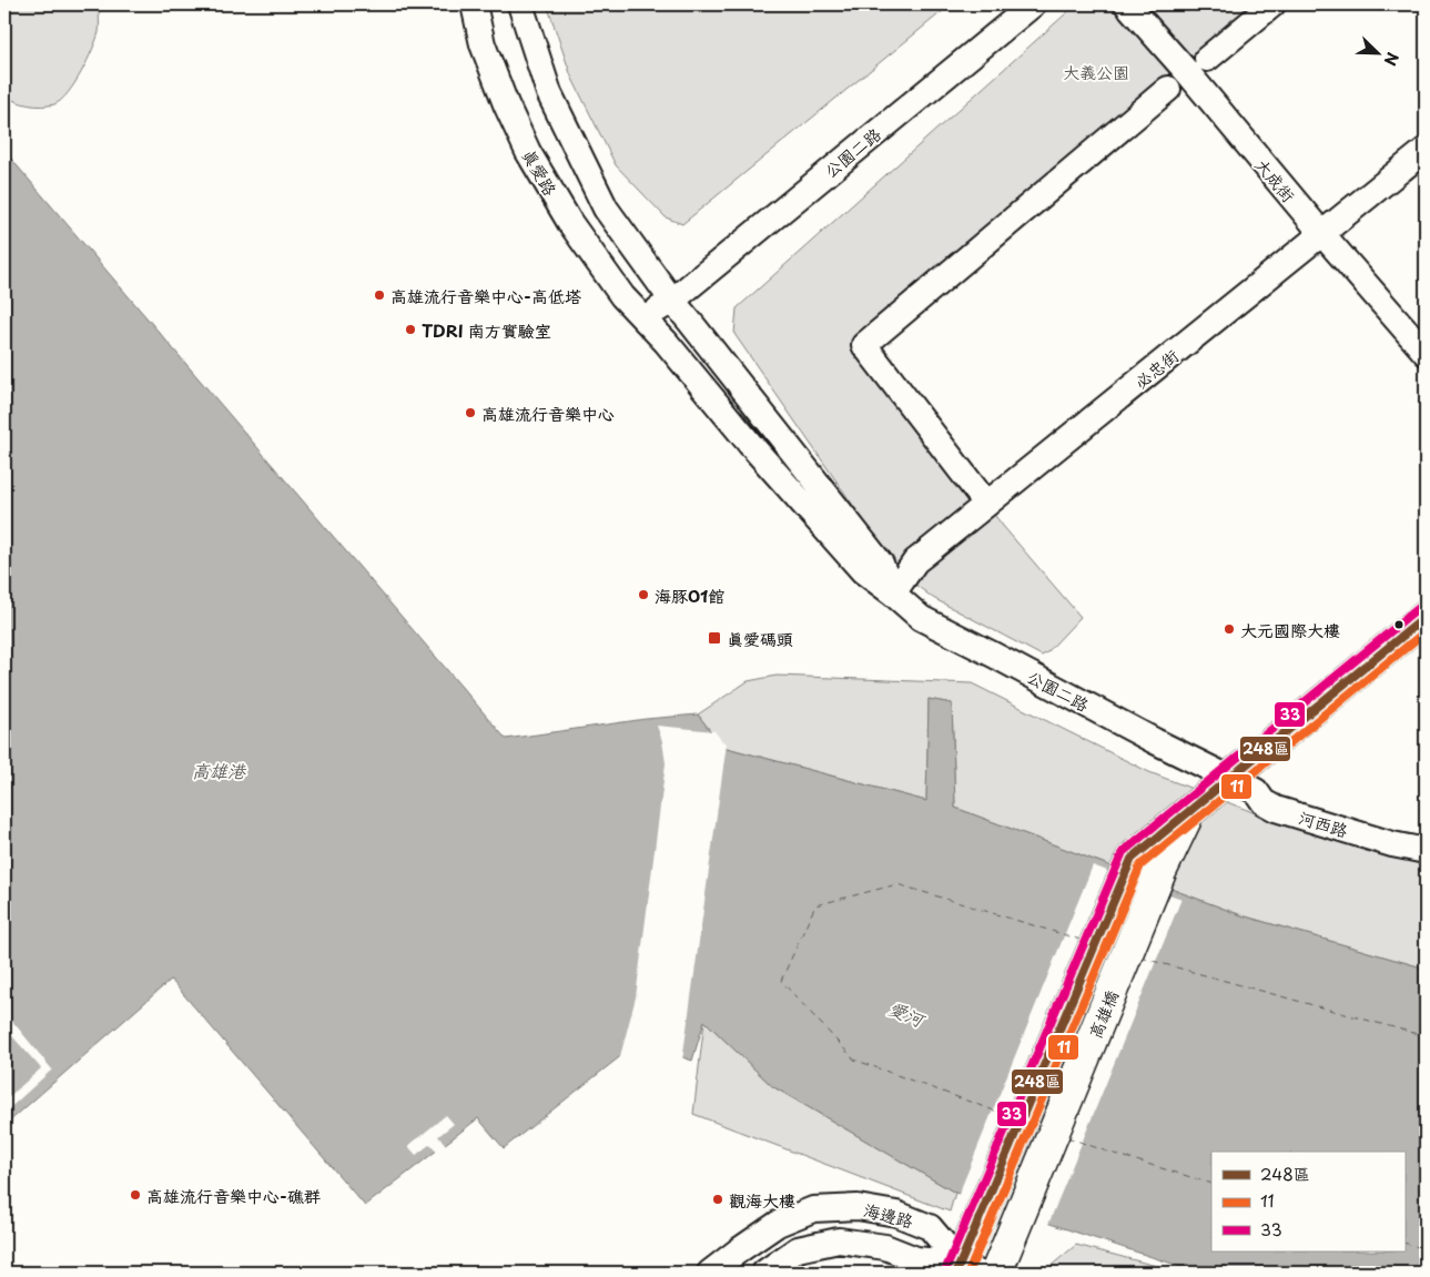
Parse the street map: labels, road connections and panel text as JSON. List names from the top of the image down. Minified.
{"streets":{"street":["公園二路","真愛路","大成街","必忠街","河西路","高雄橋","海邊路"]},"crossings":[["公園二路","真愛路"],["公園二路","必忠街"],["公園二路","河西路"],["大成街","必忠街"],["高雄橋","海邊路"]],"water":["高雄港","愛河"],"parks":["大義公園"],"places":{"other":["高雄流行音樂中心-高低塔","TDRI 南方實驗室","高雄流行音樂中心","海豚01館","大元國際大樓","高雄流行音樂中心-礁群","觀海大樓"],"transit":["真愛碼頭"]},"lines":["transit line 33","transit line 248區","transit line 11"],"legend":["248區","11","33"],"north":"bottom right"}
